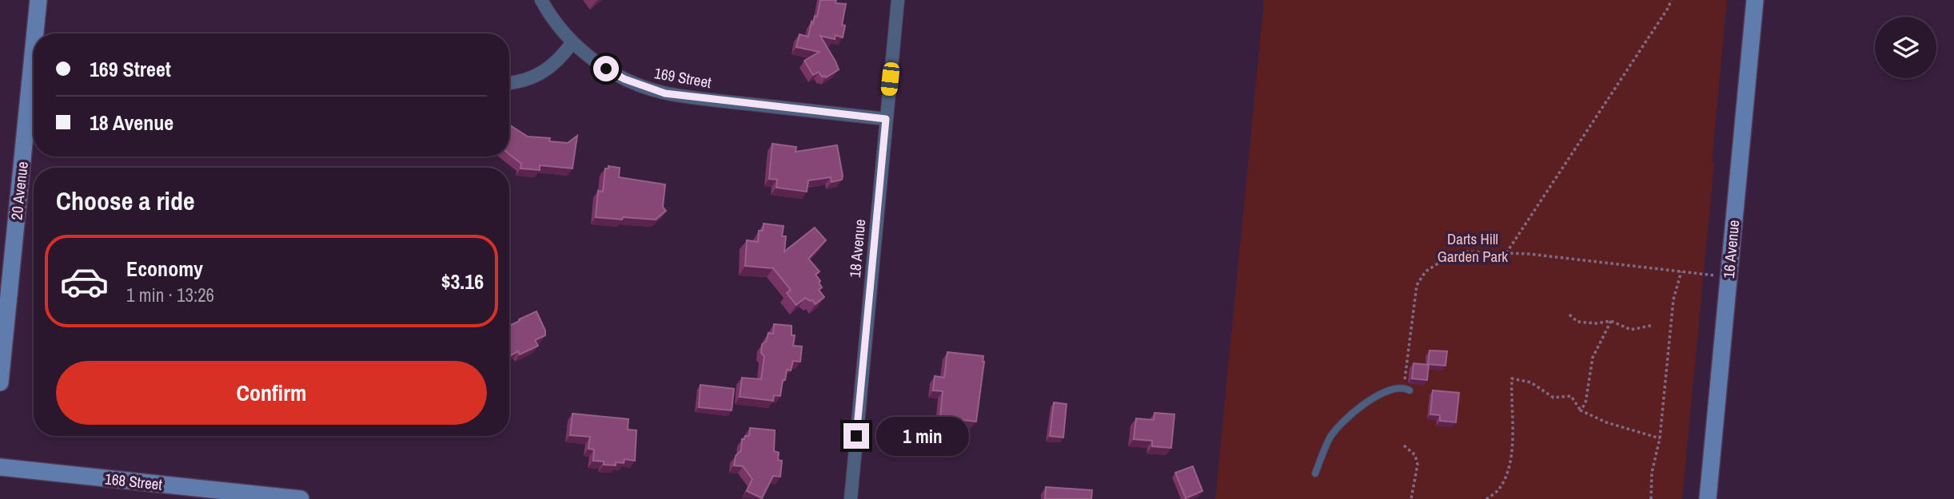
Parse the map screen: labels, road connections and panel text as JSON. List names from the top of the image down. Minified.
{"streets":{"main road":["20 Avenue","16 Avenue","168 Street"],"street":["169 Street","18 Avenue"]},"crossings":[["169 Street","18 Avenue"]],"parks":["Darts Hill Garden Park"],"page":{"banner":["169 Street","18 Avenue"],"heading":"Choose a ride","list":[{"name":"Economy","note":"1 min · 13:26","value":"$3.16"}],"buttons":"Confirm","bubble":"1 min"}}
